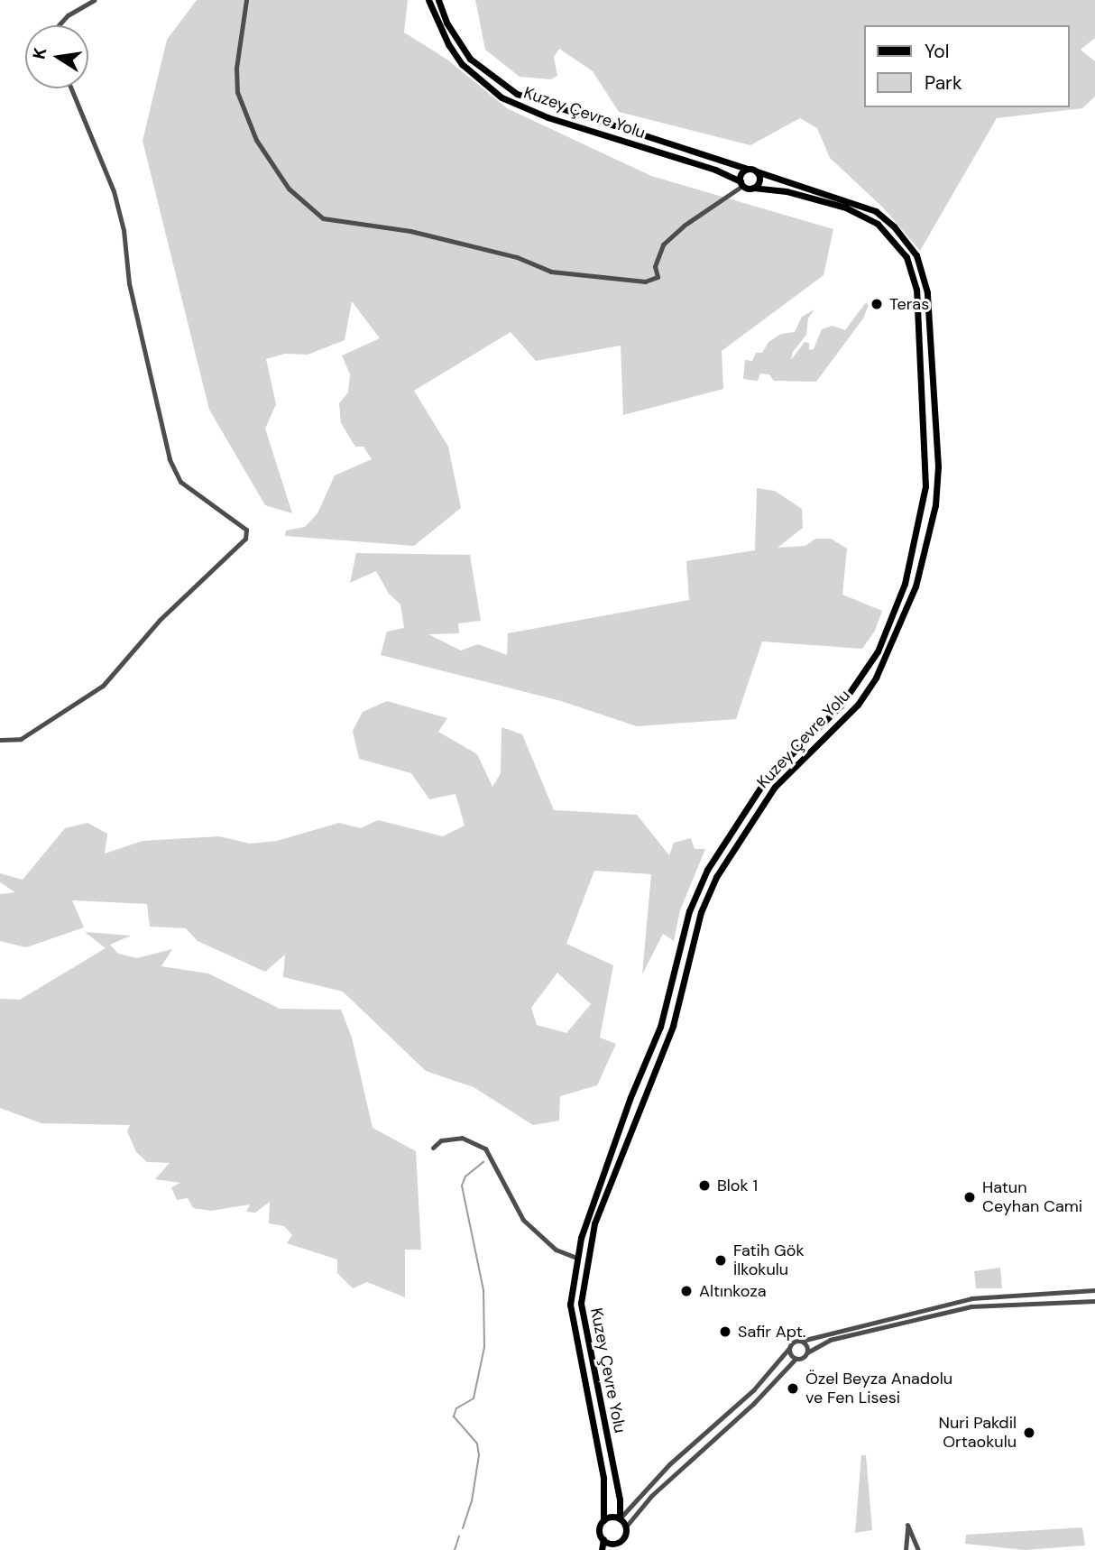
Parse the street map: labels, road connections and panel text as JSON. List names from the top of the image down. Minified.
{"streets":{"main road":["Kuzey Çevre Yolu"]},"places":["Teras","Blok 1","Hatun Ceyhan Cami","Fatih Gök İlkokulu","Altınkoza","Safir Apt.","Özel Beyza Anadolu ve Fen Lisesi","Nuri Pakdil Ortaokulu"],"legend":["Yol","Park"],"north":"left"}
